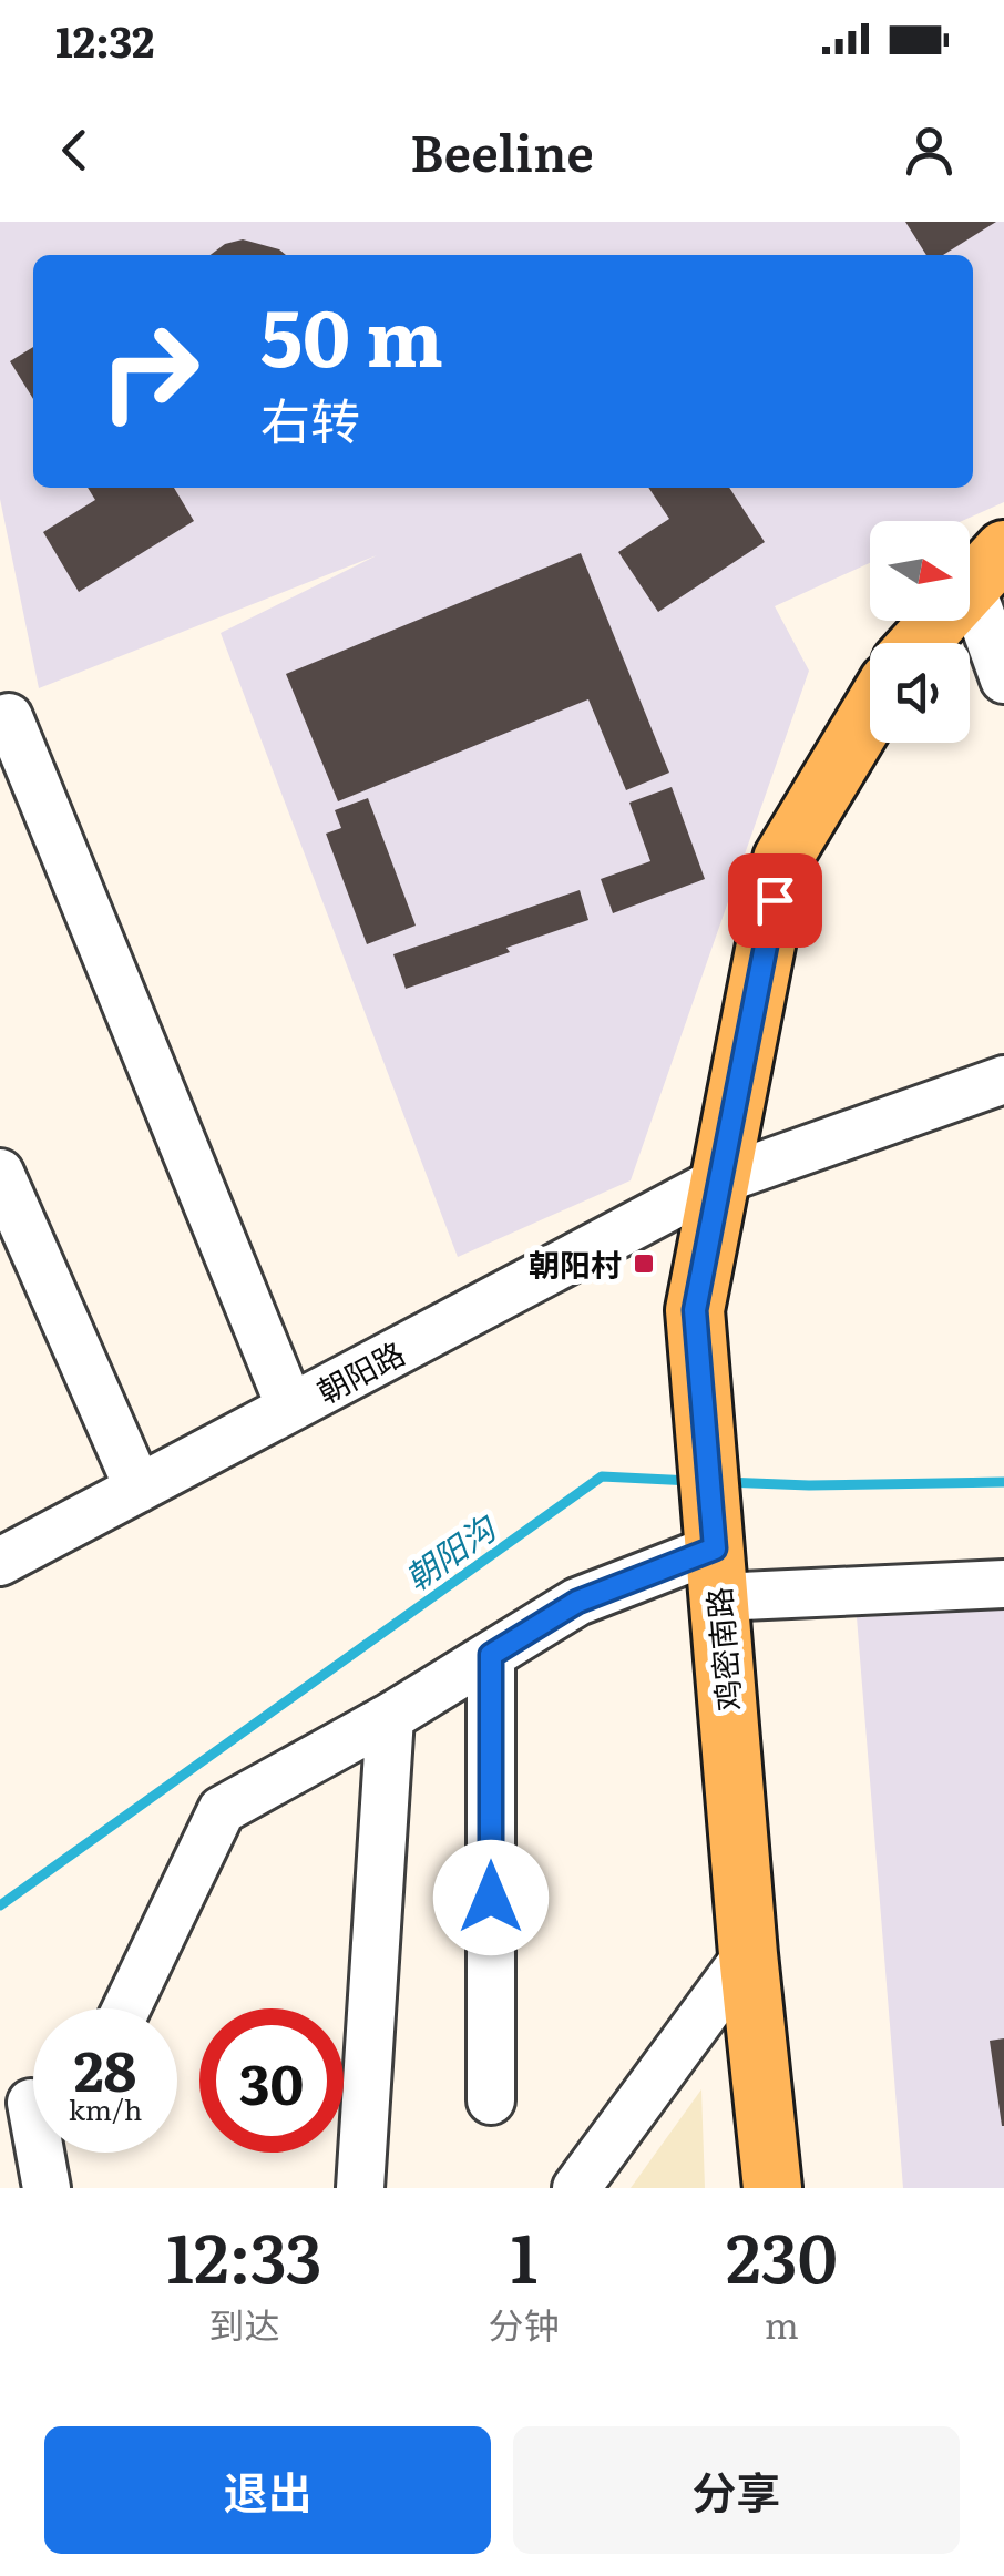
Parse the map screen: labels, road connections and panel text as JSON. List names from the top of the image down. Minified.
{"streets":{"main road":["鸡密南路"],"street":["朝阳路"]},"crossings":[["朝阳路","鸡密南路"]],"water":["朝阳沟"],"places":{"transit":["朝阳村"]},"north":"right","page":{"status":"12:32","header":"Beeline","turn":["50 m","右转"],"speed":"28 km/h","limit":"30","eta":["12:33","到达","1","分钟","230","m"],"buttons":["退出","分享"]}}
